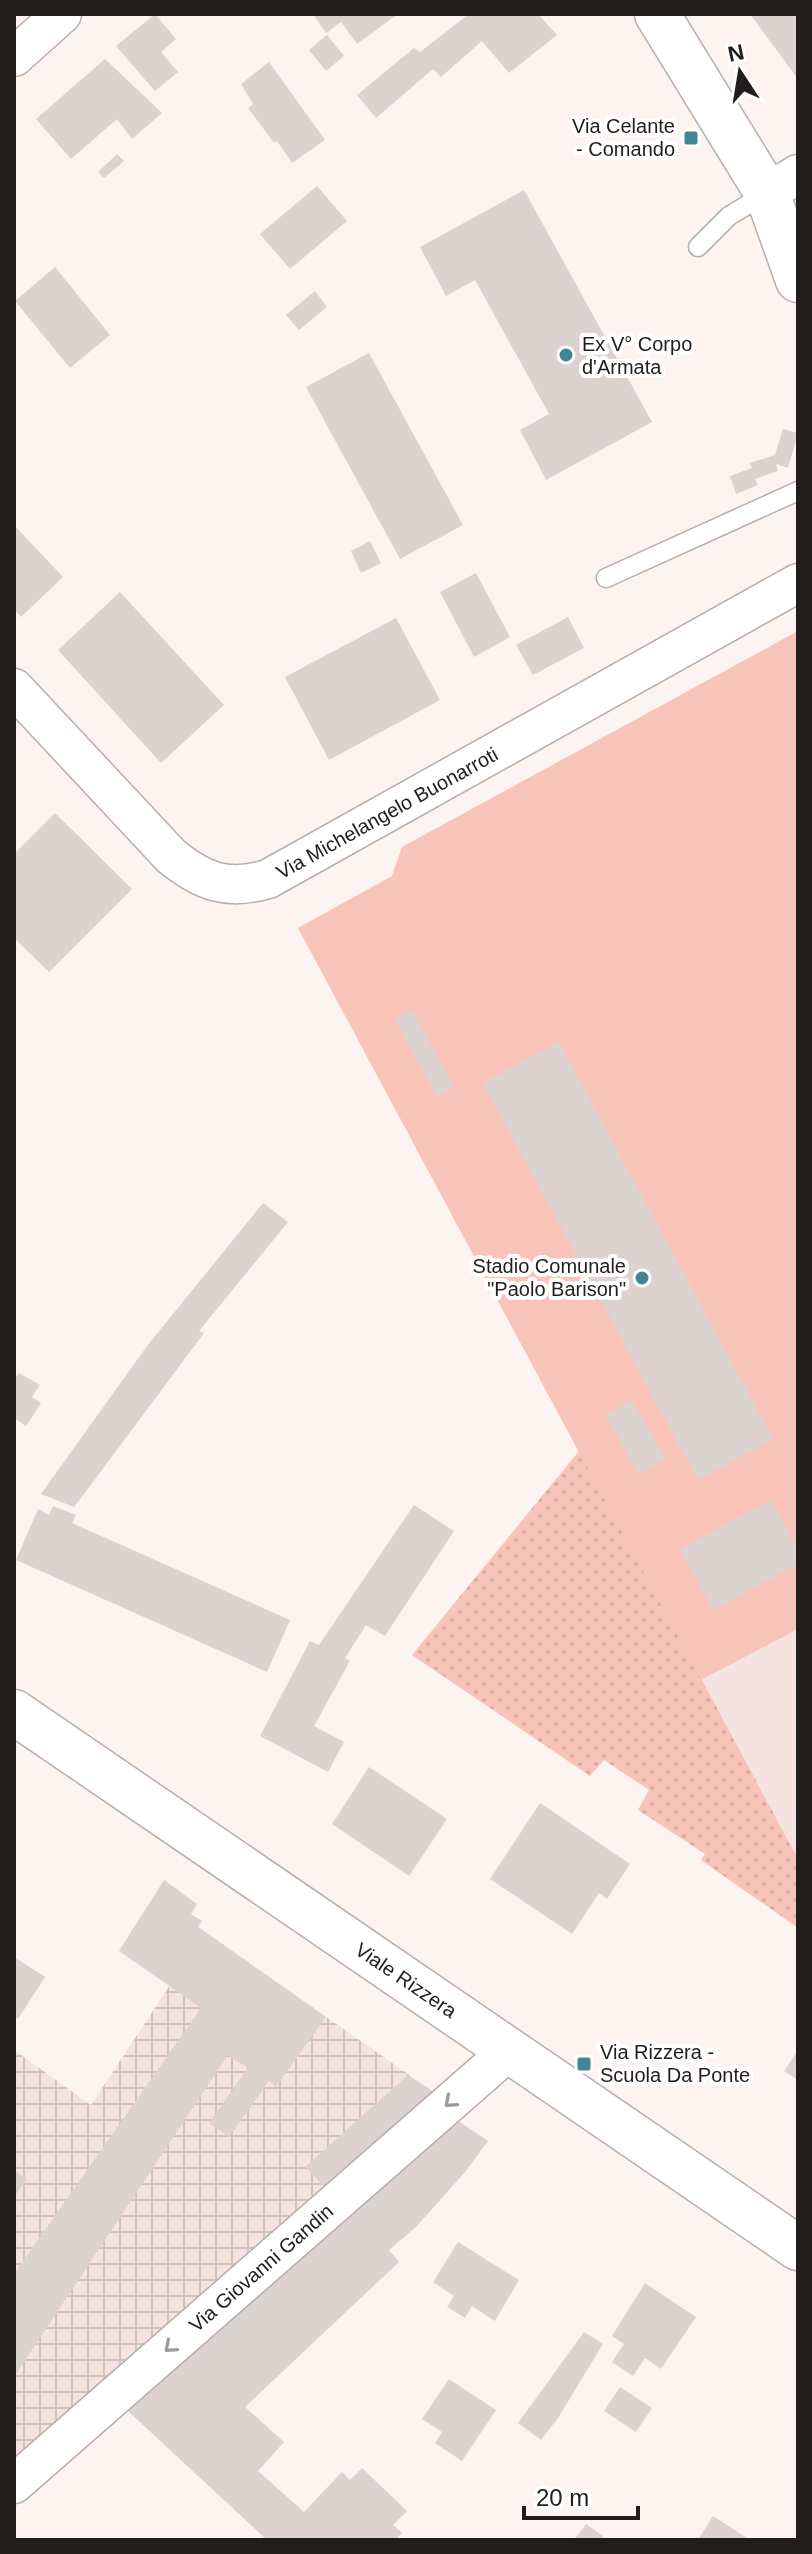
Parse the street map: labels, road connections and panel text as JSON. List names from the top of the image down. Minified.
{"streets":{"street":["Via Michelangelo Buonarroti","Viale Rizzera","Via Giovanni Gandin"]},"crossings":[["Viale Rizzera","Via Giovanni Gandin"]],"one_way":["Via Giovanni Gandin"],"places":{"transit":["Via Celante - Comando","Via Rizzera - Scuola Da Ponte"],"other":["Ex V° Corpo d'Armata","Stadio Comunale \"Paolo Barison\""]},"scale_bar":"20 m","north":"top"}
